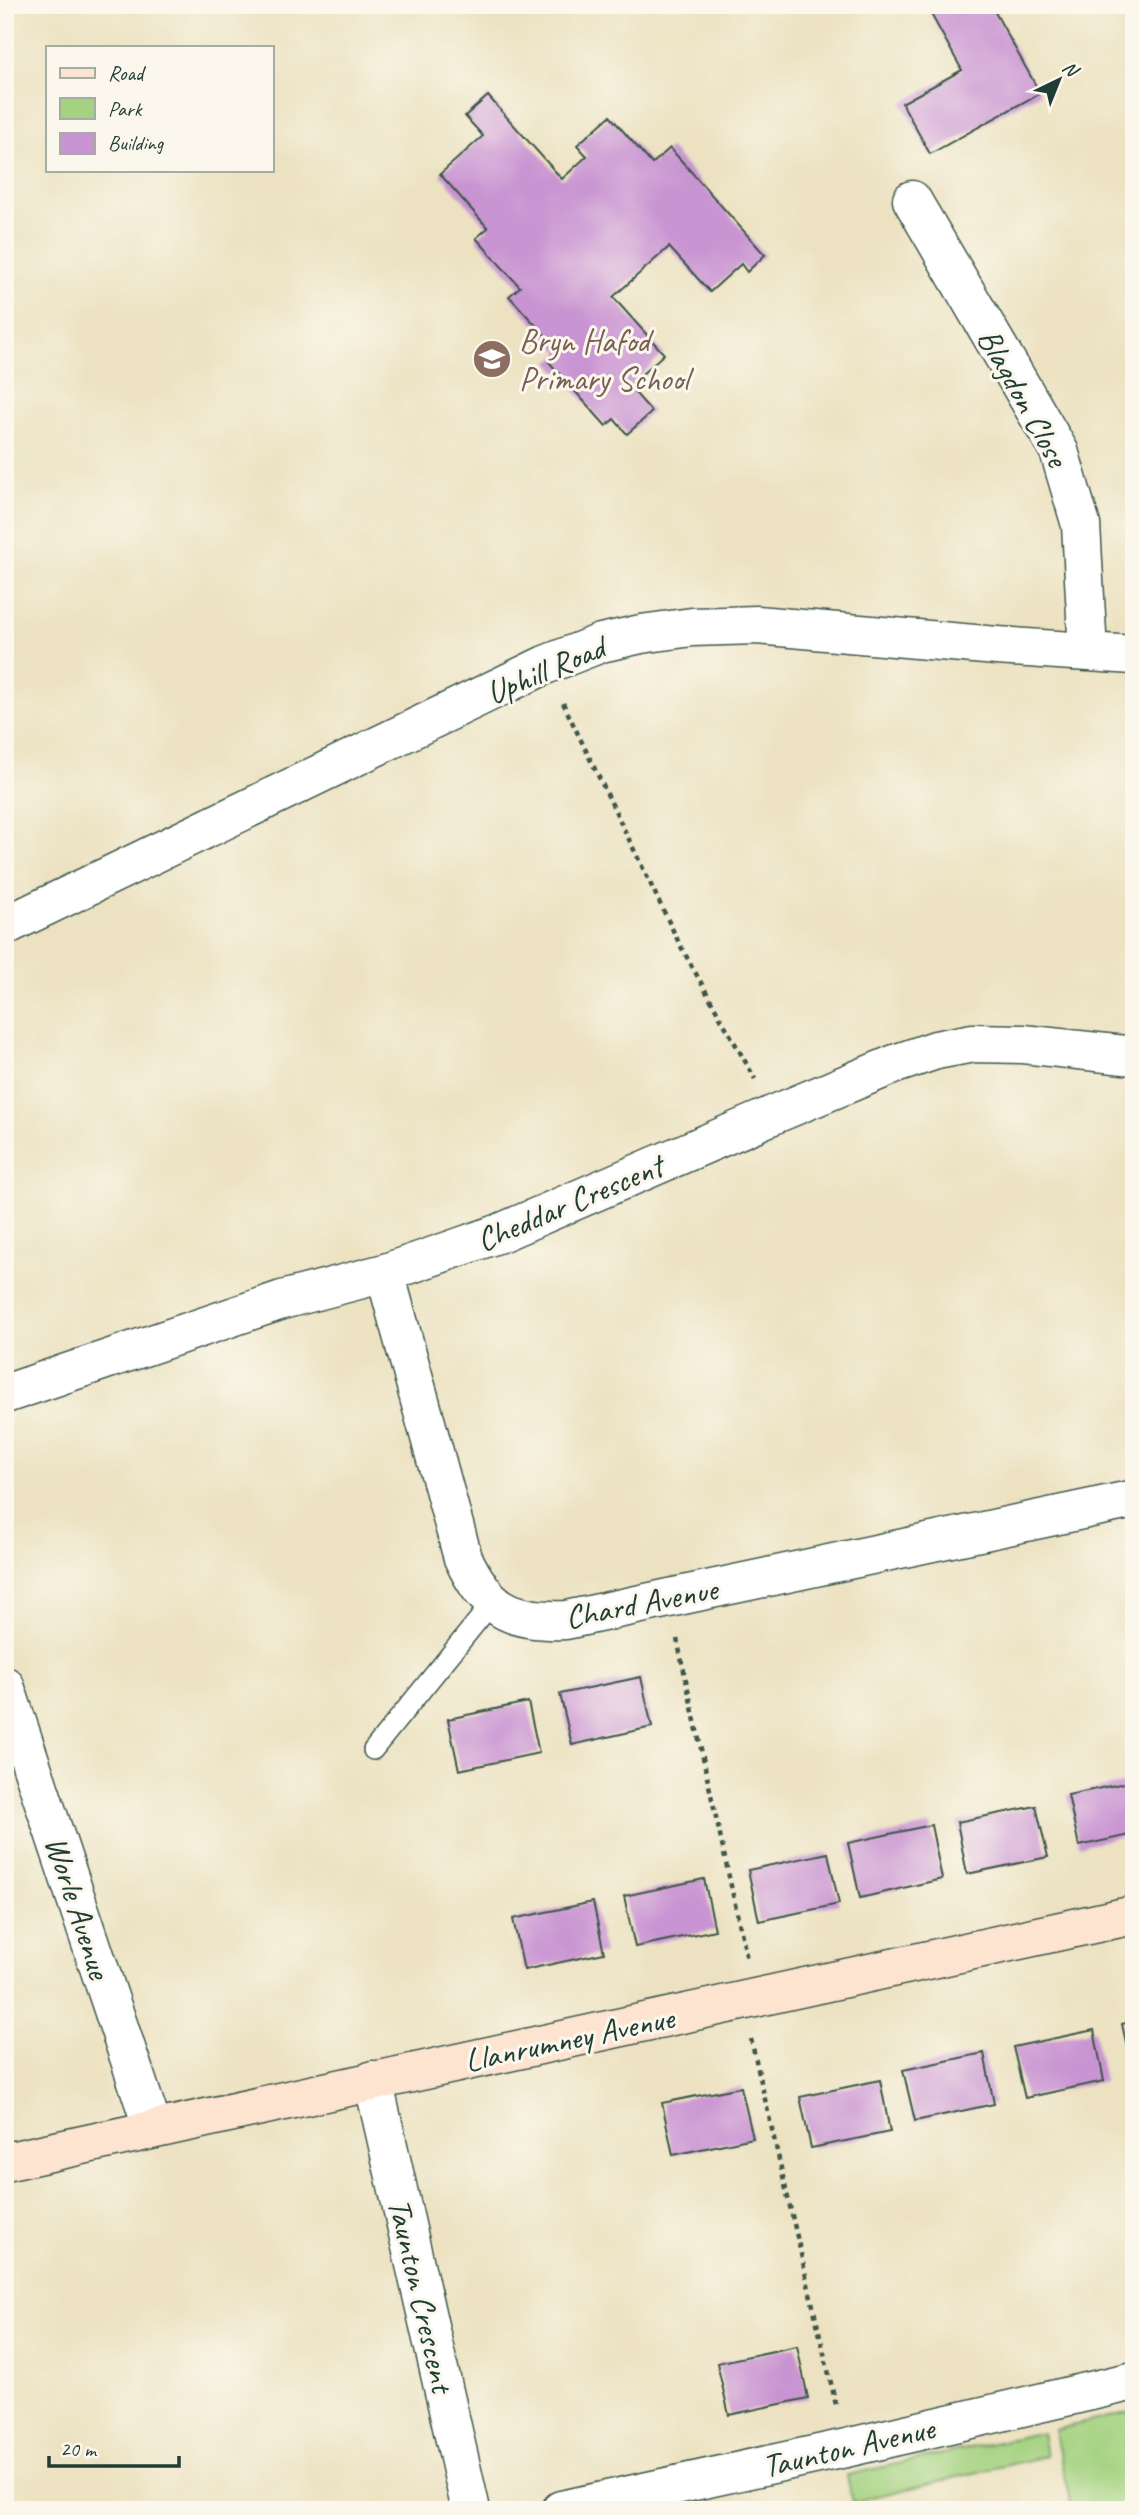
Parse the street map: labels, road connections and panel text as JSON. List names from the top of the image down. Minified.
{"streets":{"street":["Blagdon Close","Uphill Road","Cheddar Crescent","Chard Avenue","Worle Avenue","Llanrumney Avenue","Taunton Crescent","Taunton Avenue"]},"crossings":[["Blagdon Close","Uphill Road"],["Cheddar Crescent","Chard Avenue"],["Worle Avenue","Llanrumney Avenue"],["Llanrumney Avenue","Taunton Crescent"]],"places":{"school or university":["Bryn Hafod Primary School"]},"legend":["Road","Park","Building"],"scale_bar":"20 m","north":"top right"}
